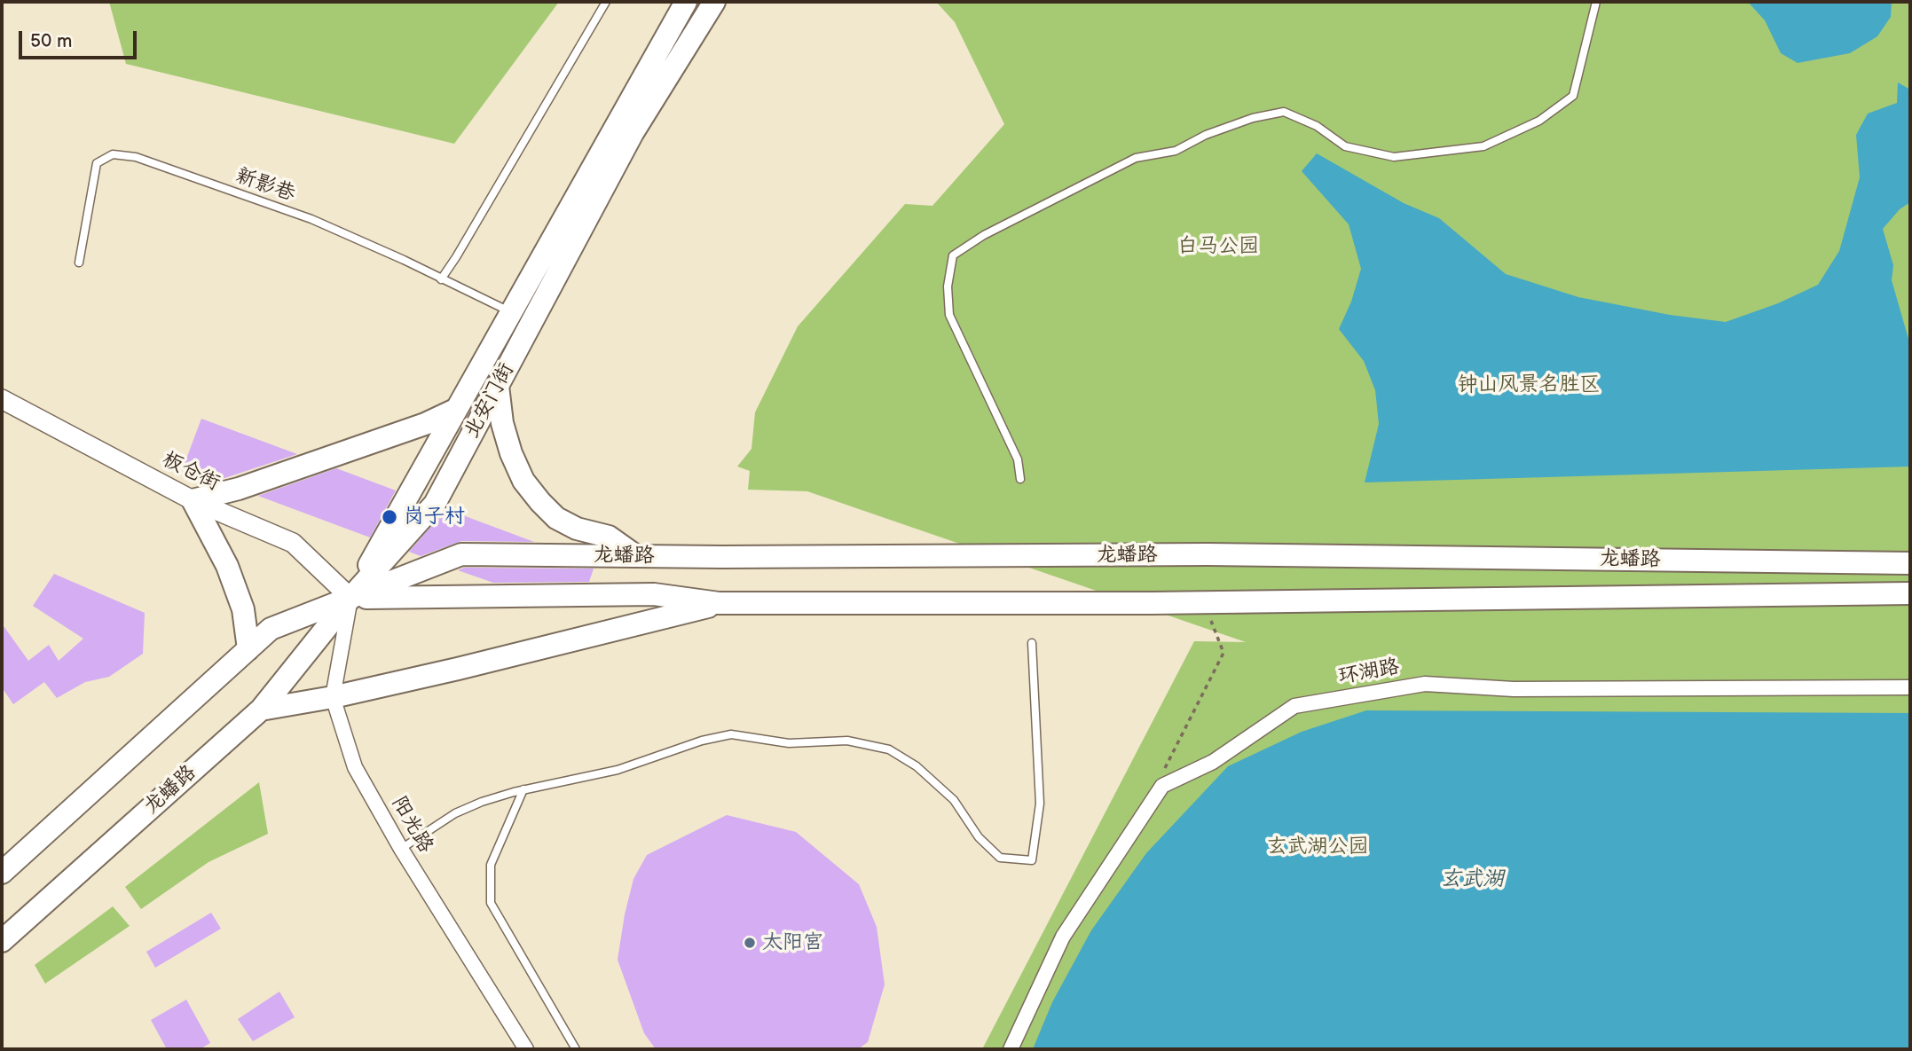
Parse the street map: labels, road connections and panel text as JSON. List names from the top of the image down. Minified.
{"streets":{"main road":["北安门街","板仓街","龙蟠路"],"street":["环湖路","阳光路"],"lane":["新影巷"]},"crossings":[["新影巷","北安门街"],["北安门街","板仓街"],["北安门街","龙蟠路"],["北安门街","阳光路"],["板仓街","龙蟠路"],["板仓街","阳光路"],["龙蟠路","阳光路"]],"water":["玄武湖"],"parks":["白马公园","钟山风景名胜区","玄武湖公园"],"places":["岗子村","太阳宫"],"scale_bar":"50 m"}
